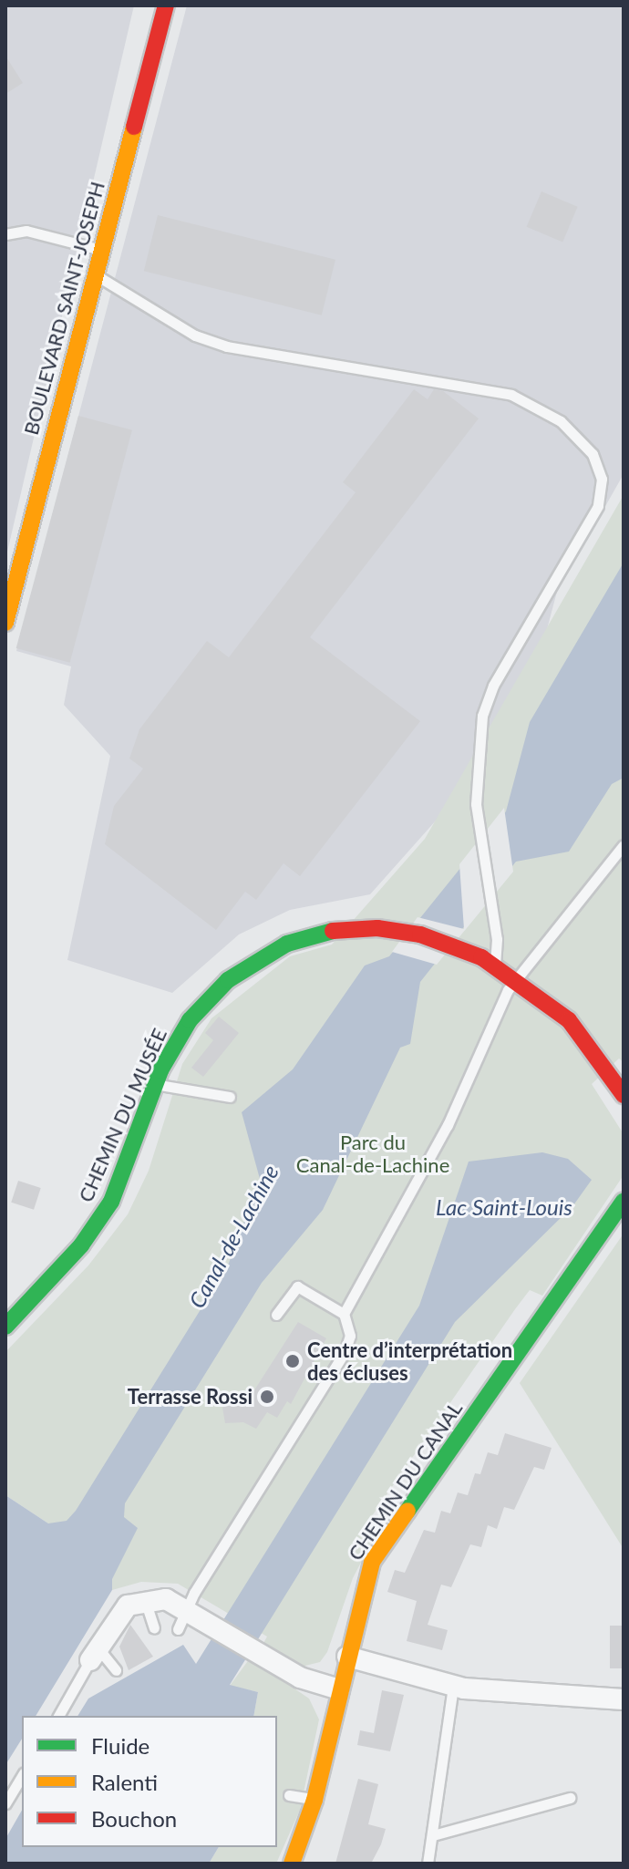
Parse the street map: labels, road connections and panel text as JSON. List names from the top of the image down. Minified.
{"streets":{"street":["BOULEVARD SAINT-JOSEPH","CHEMIN DU MUSÉE","CHEMIN DU CANAL"]},"water":["Lac Saint-Louis","Canal-de-Lachine"],"parks":["Parc du Canal-de-Lachine"],"places":["Centre d’interprétation des écluses","Terrasse Rossi"],"legend":["Fluide","Ralenti","Bouchon"]}
